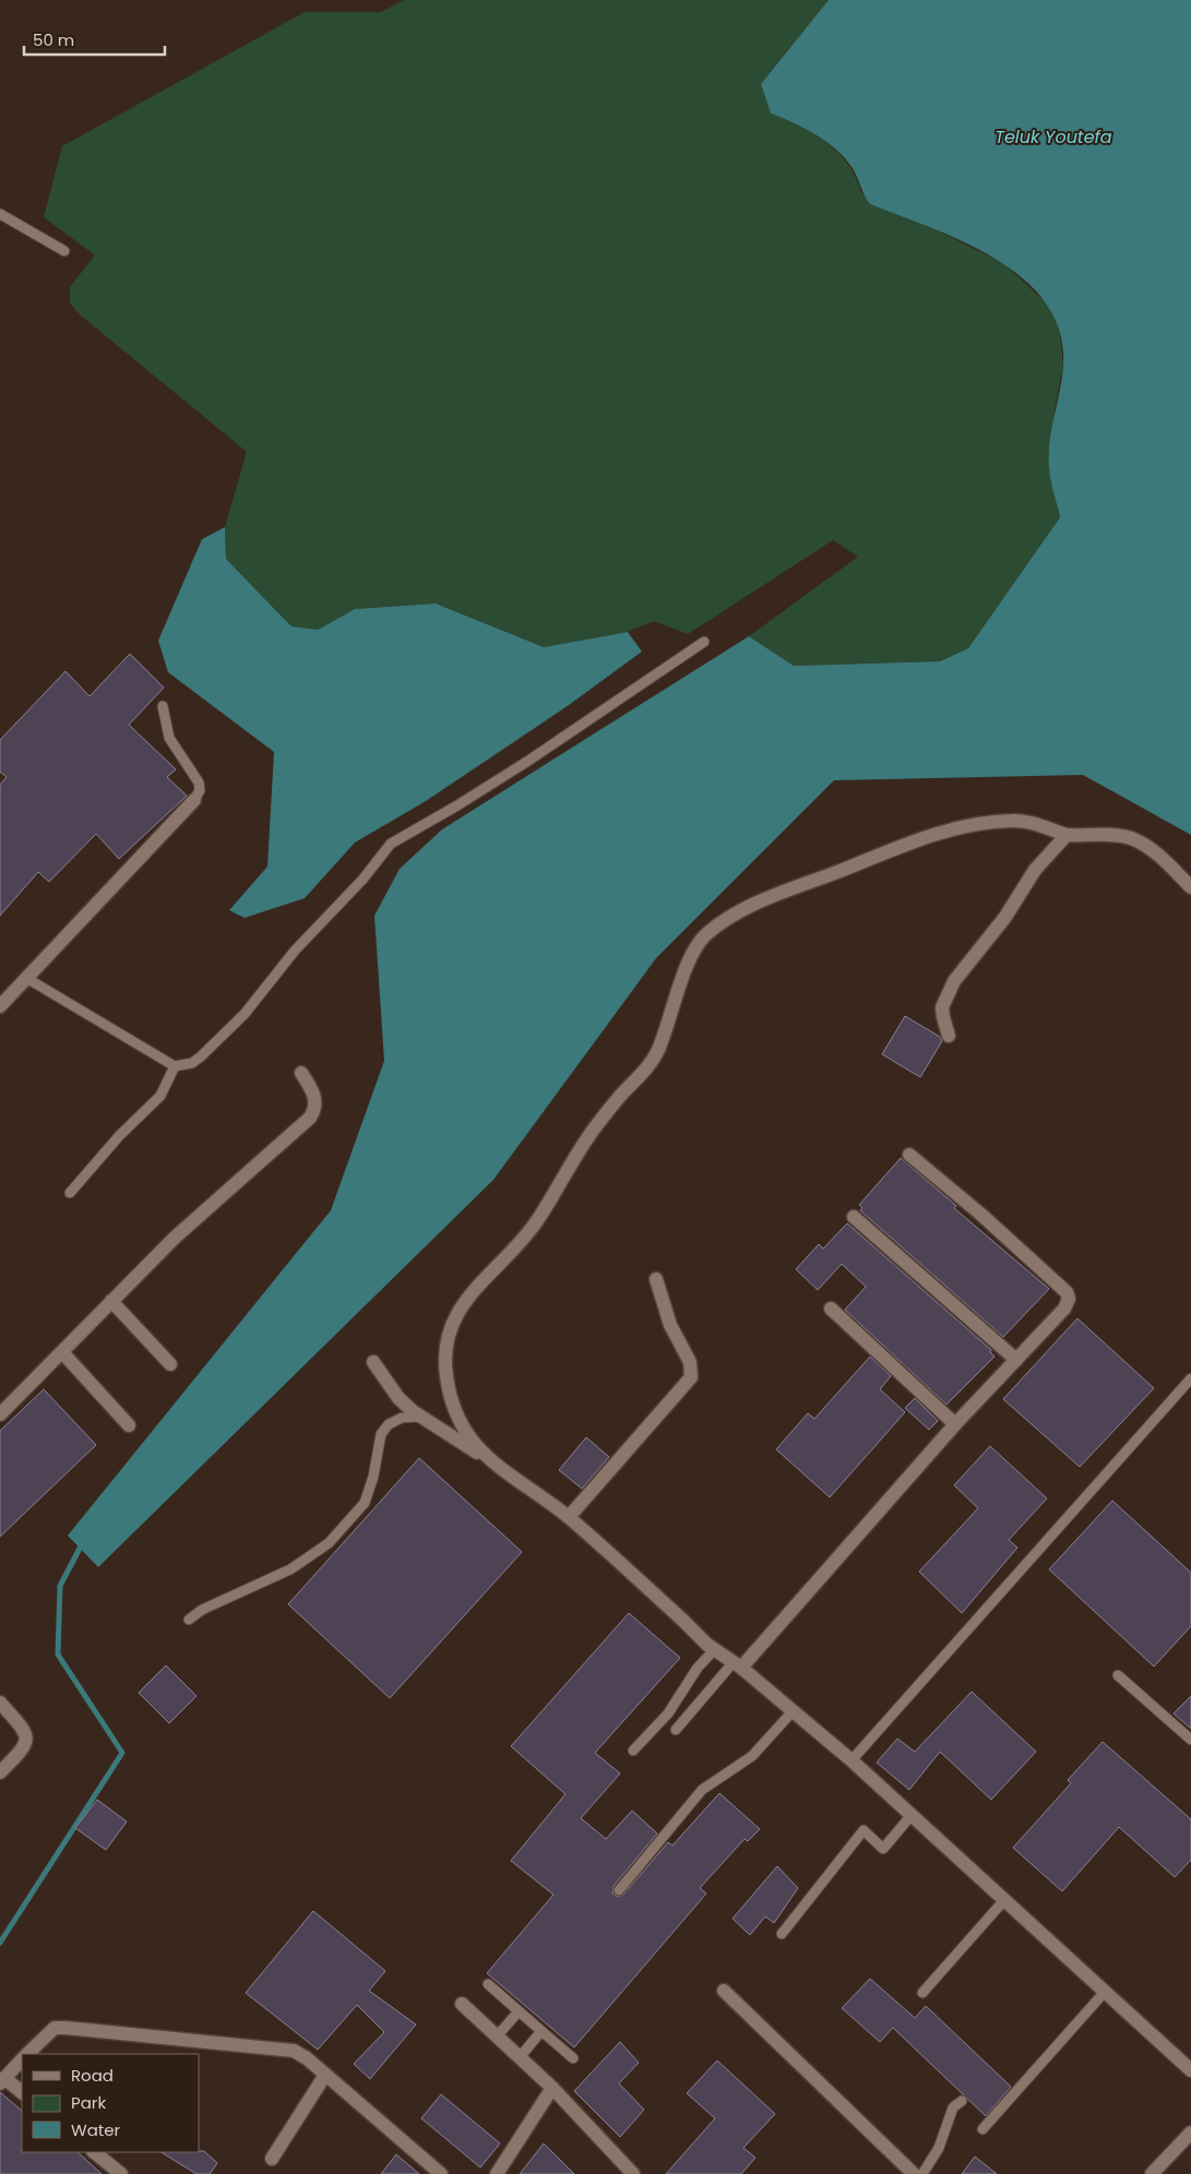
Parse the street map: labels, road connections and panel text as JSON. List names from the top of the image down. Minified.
{"water":["Teluk Youtefa"],"legend":["Road","Park","Water"],"scale_bar":"50 m"}
